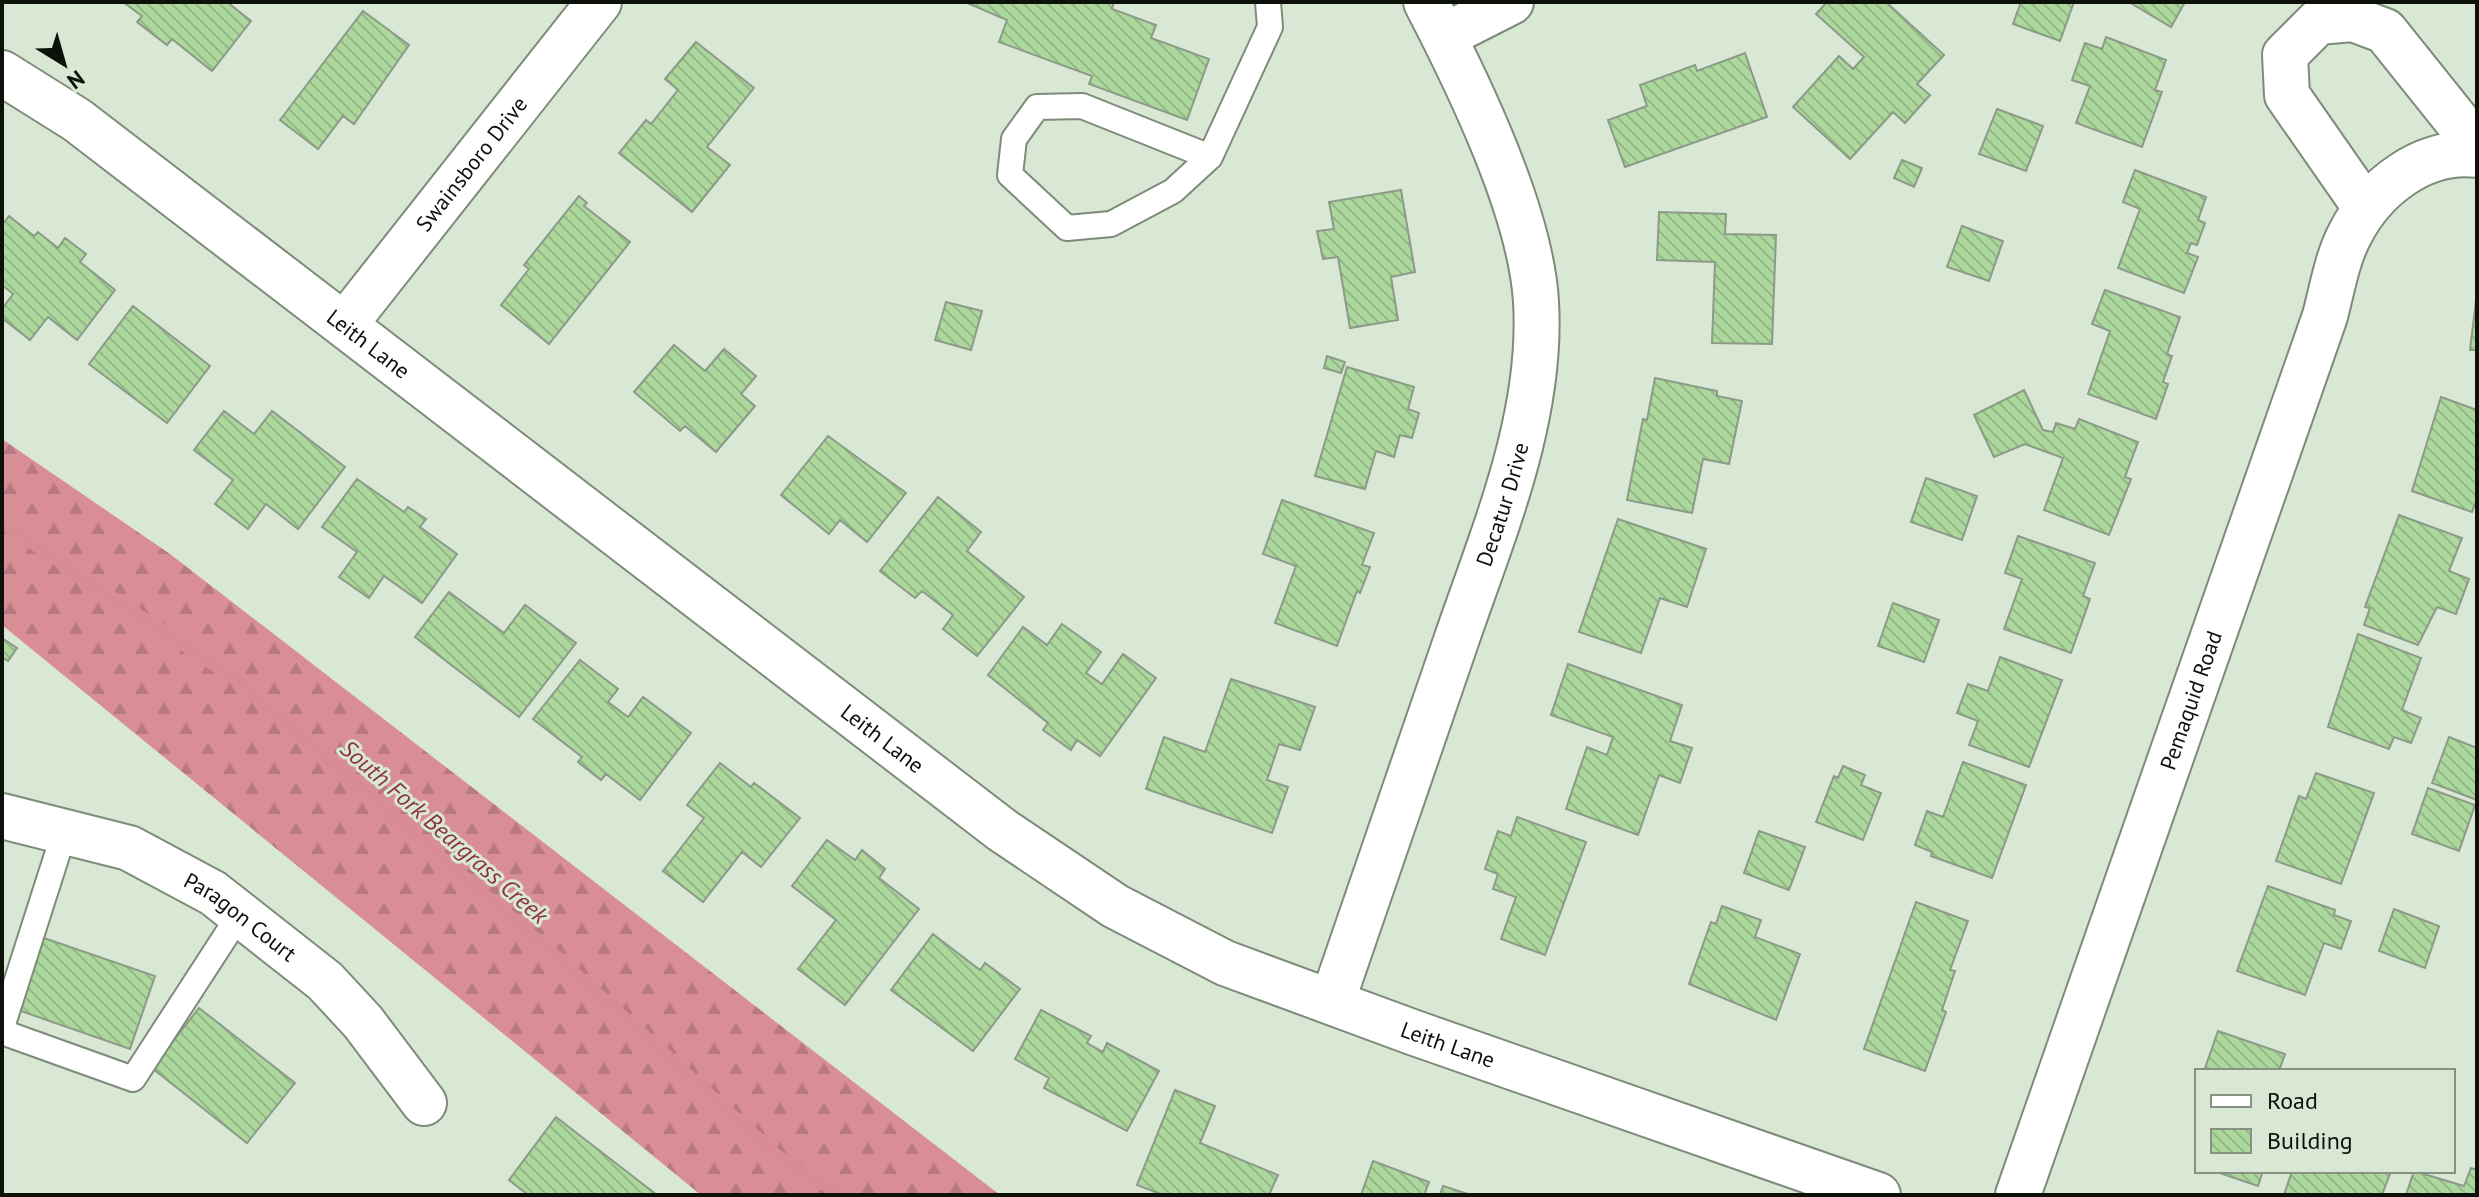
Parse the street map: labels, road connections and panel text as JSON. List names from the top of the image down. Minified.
{"streets":{"street":["Swainsboro Drive","Leith Lane","Decatur Drive","Pemaquid Road","Paragon Court"]},"crossings":[["Swainsboro Drive","Leith Lane"],["Leith Lane","Decatur Drive"]],"water":["South Fork Beargrass Creek"],"legend":["Road","Building"],"north":"bottom right"}
